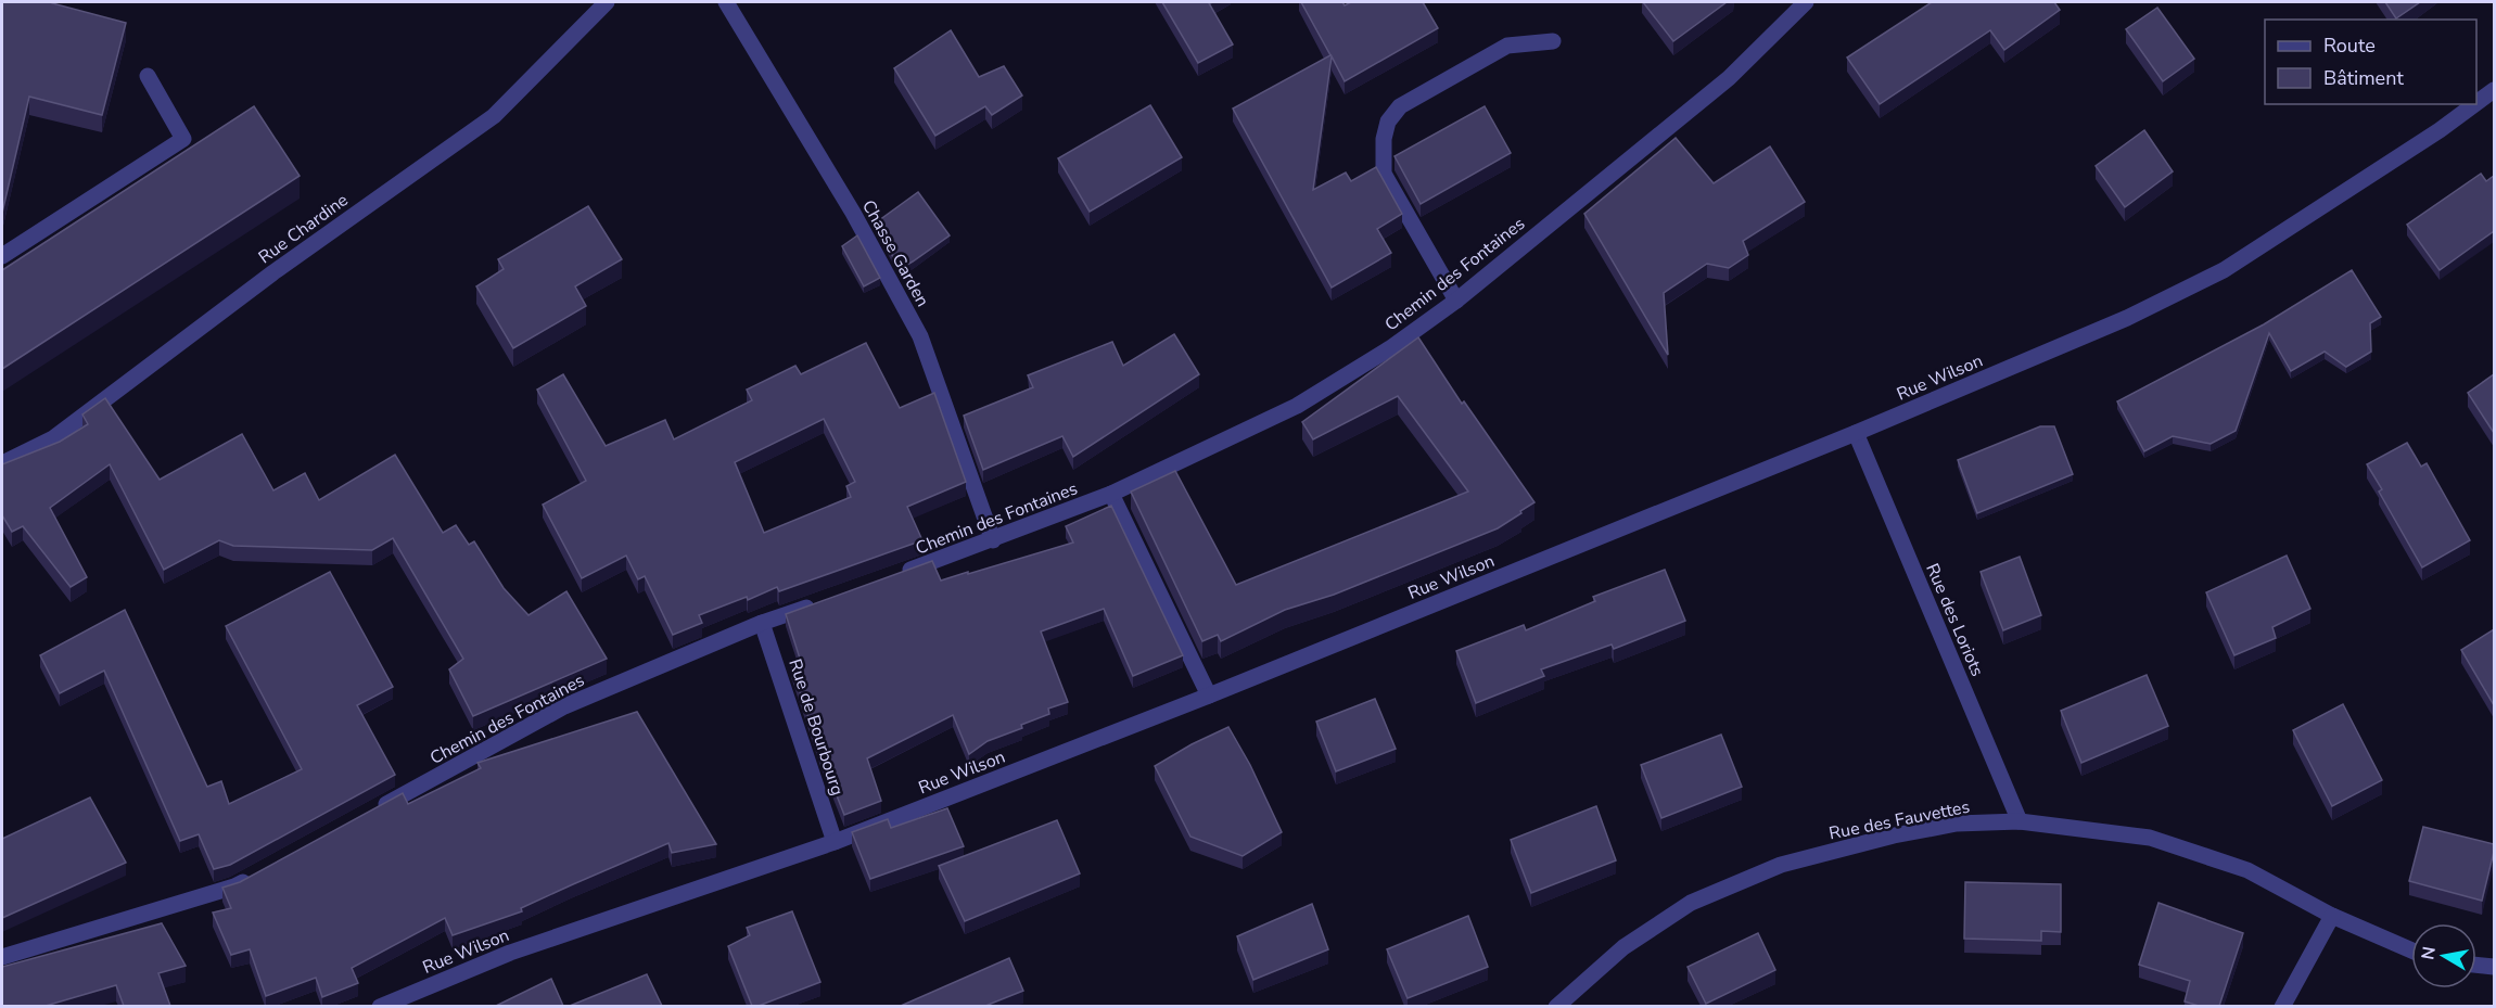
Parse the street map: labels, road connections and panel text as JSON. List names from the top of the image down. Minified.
{"streets":{"street":["Rue Chardine","Chasse Garden","Chemin des Fontaines","Rue Wilson","Rue des Loriots","Rue de Bourbourg","Rue des Fauvettes"]},"crossings":[["Chasse Garden","Chemin des Fontaines"],["Chemin des Fontaines","Rue de Bourbourg"],["Rue Wilson","Rue des Loriots"],["Rue Wilson","Rue de Bourbourg"],["Rue des Loriots","Rue des Fauvettes"]],"legend":["Route","Bâtiment"],"north":"left"}
